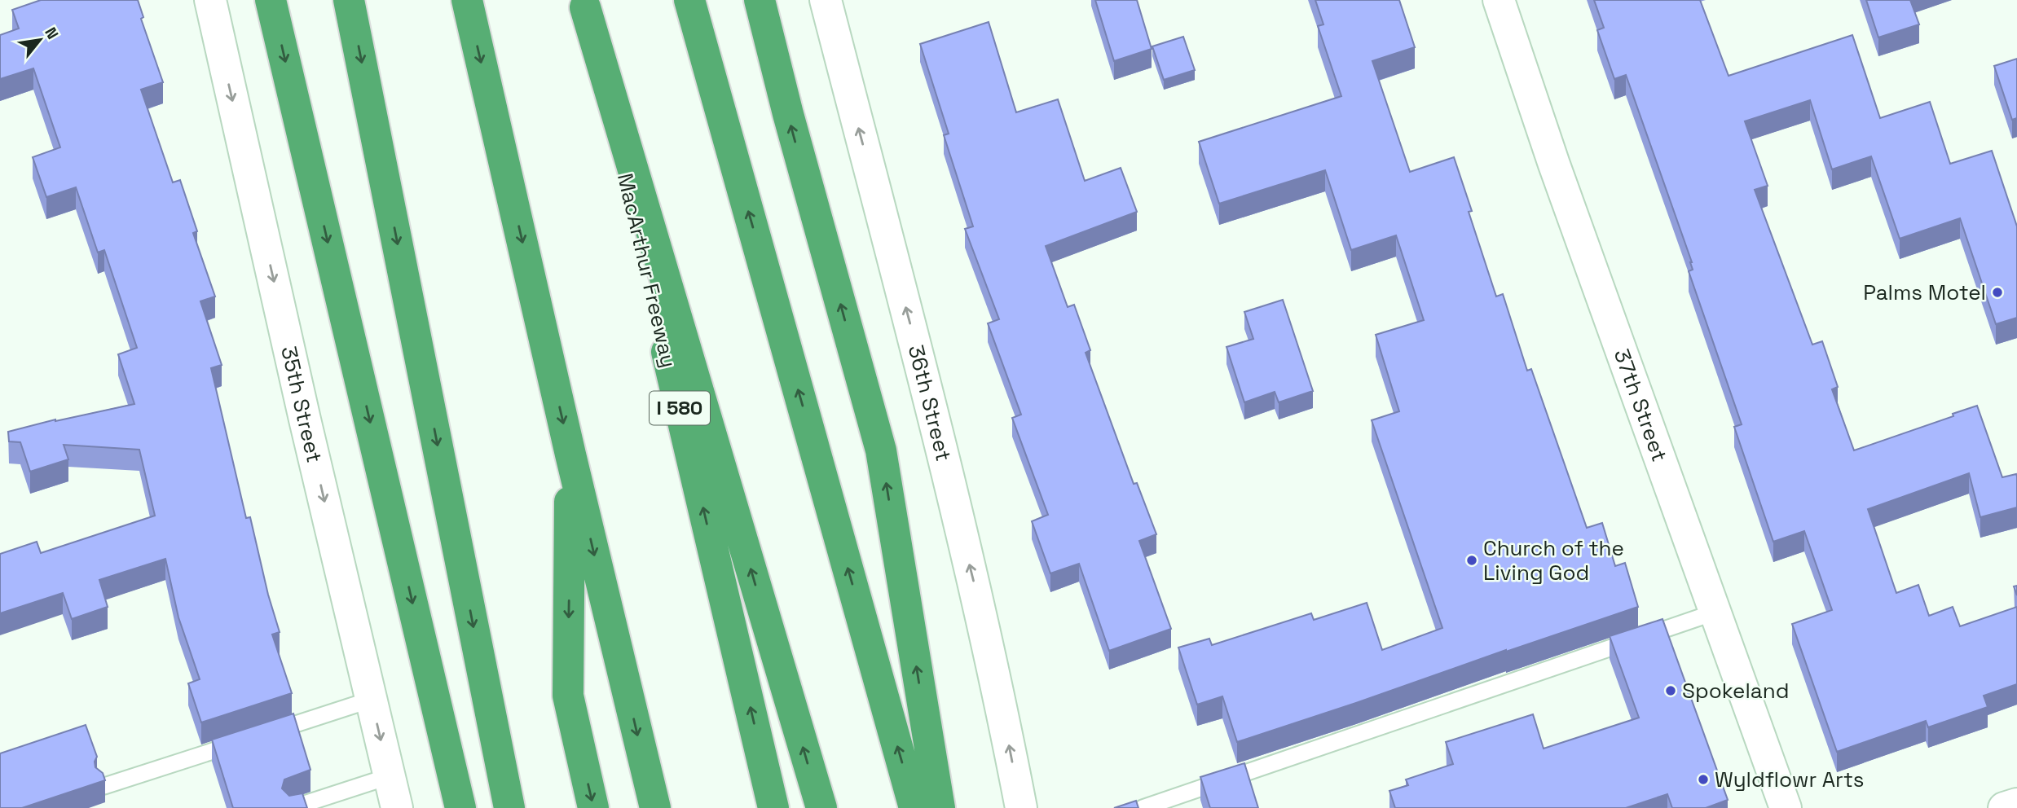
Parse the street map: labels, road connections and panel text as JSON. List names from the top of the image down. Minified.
{"streets":{"highway":["MacArthur Freeway","I 580"],"main road":["36th Street","35th Street","37th Street"]},"one_way":["36th Street","35th Street"],"places":["Palms Motel","Church of the Living God","Spokeland","Wyldflowr Arts"],"north":"top right"}
